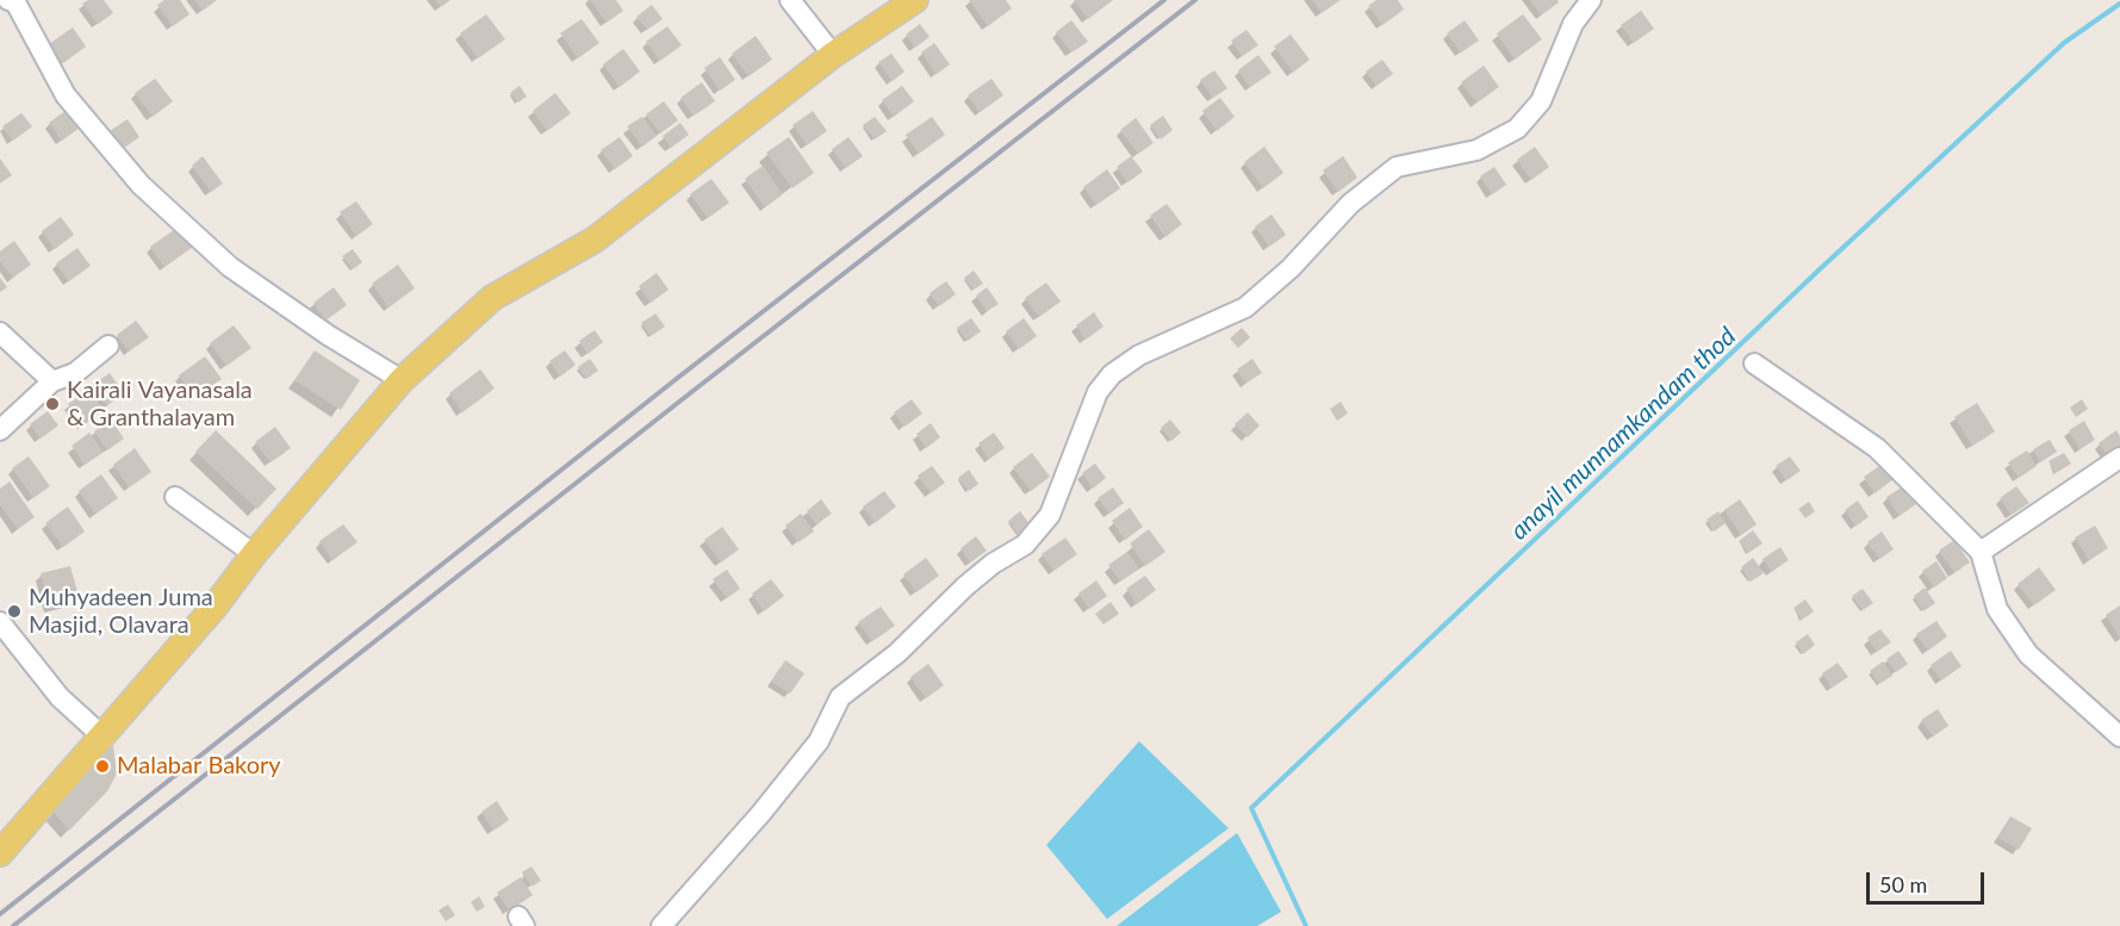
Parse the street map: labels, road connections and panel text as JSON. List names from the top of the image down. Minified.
{"water":["anayil munnamkandam thod"],"places":["Kairali Vayanasala & Granthalayam","Muhyadeen Juma Masjid, Olavara","Malabar Bakory"],"scale_bar":"50 m"}
